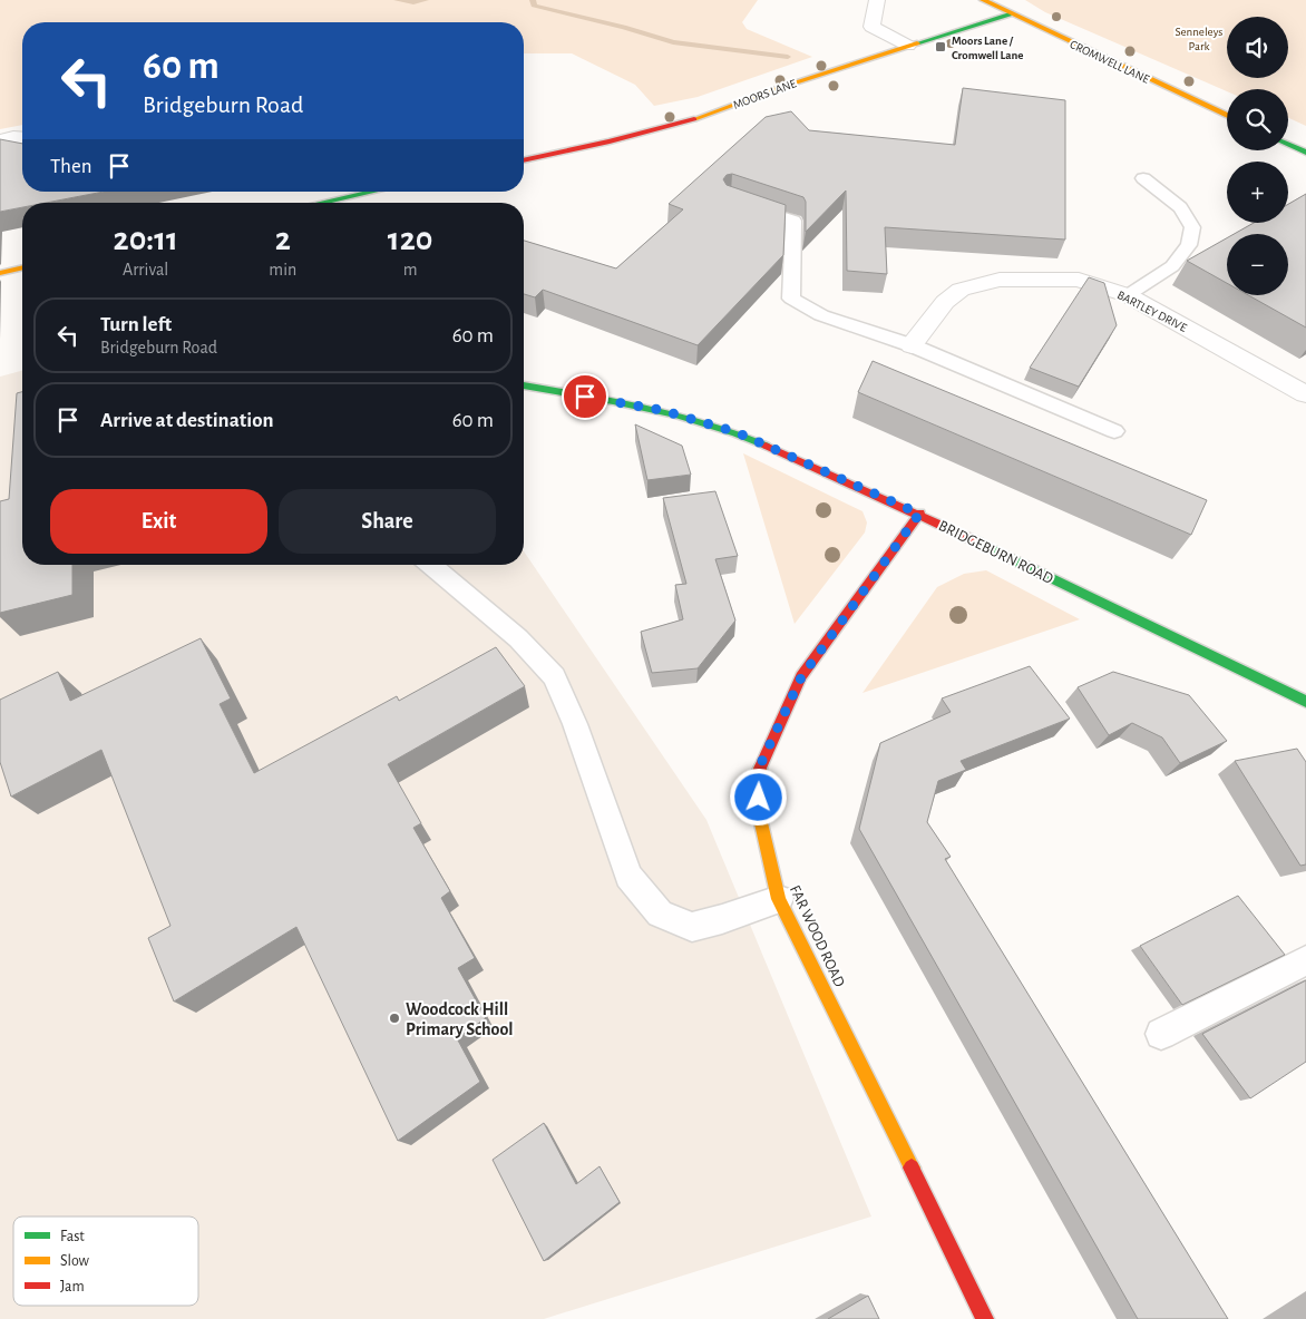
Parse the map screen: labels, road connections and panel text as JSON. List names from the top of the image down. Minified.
{"streets":{"street":["CROMWELL LANE","MOORS LANE","BARTLEY DRIVE","BRIDGEBURN ROAD","FAR WOOD ROAD"]},"crossings":[["CROMWELL LANE","MOORS LANE"],["BRIDGEBURN ROAD","FAR WOOD ROAD"]],"parks":["Senneleys Park"],"places":{"transit":["Moors Lane / Cromwell Lane"],"other":["Woodcock Hill Primary School"]},"legend":["Fast","Slow","Jam"],"page":{"map_buttons":["+","−"],"turn":["60 m","Bridgeburn Road"],"then":"Then","eta":["20:11","Arrival","2","min","120","m"],"list":[{"name":"Turn left","note":"Bridgeburn Road","value":"60 m"},{"name":"Arrive at destination","value":"60 m"}],"buttons":["Exit","Share"]}}
